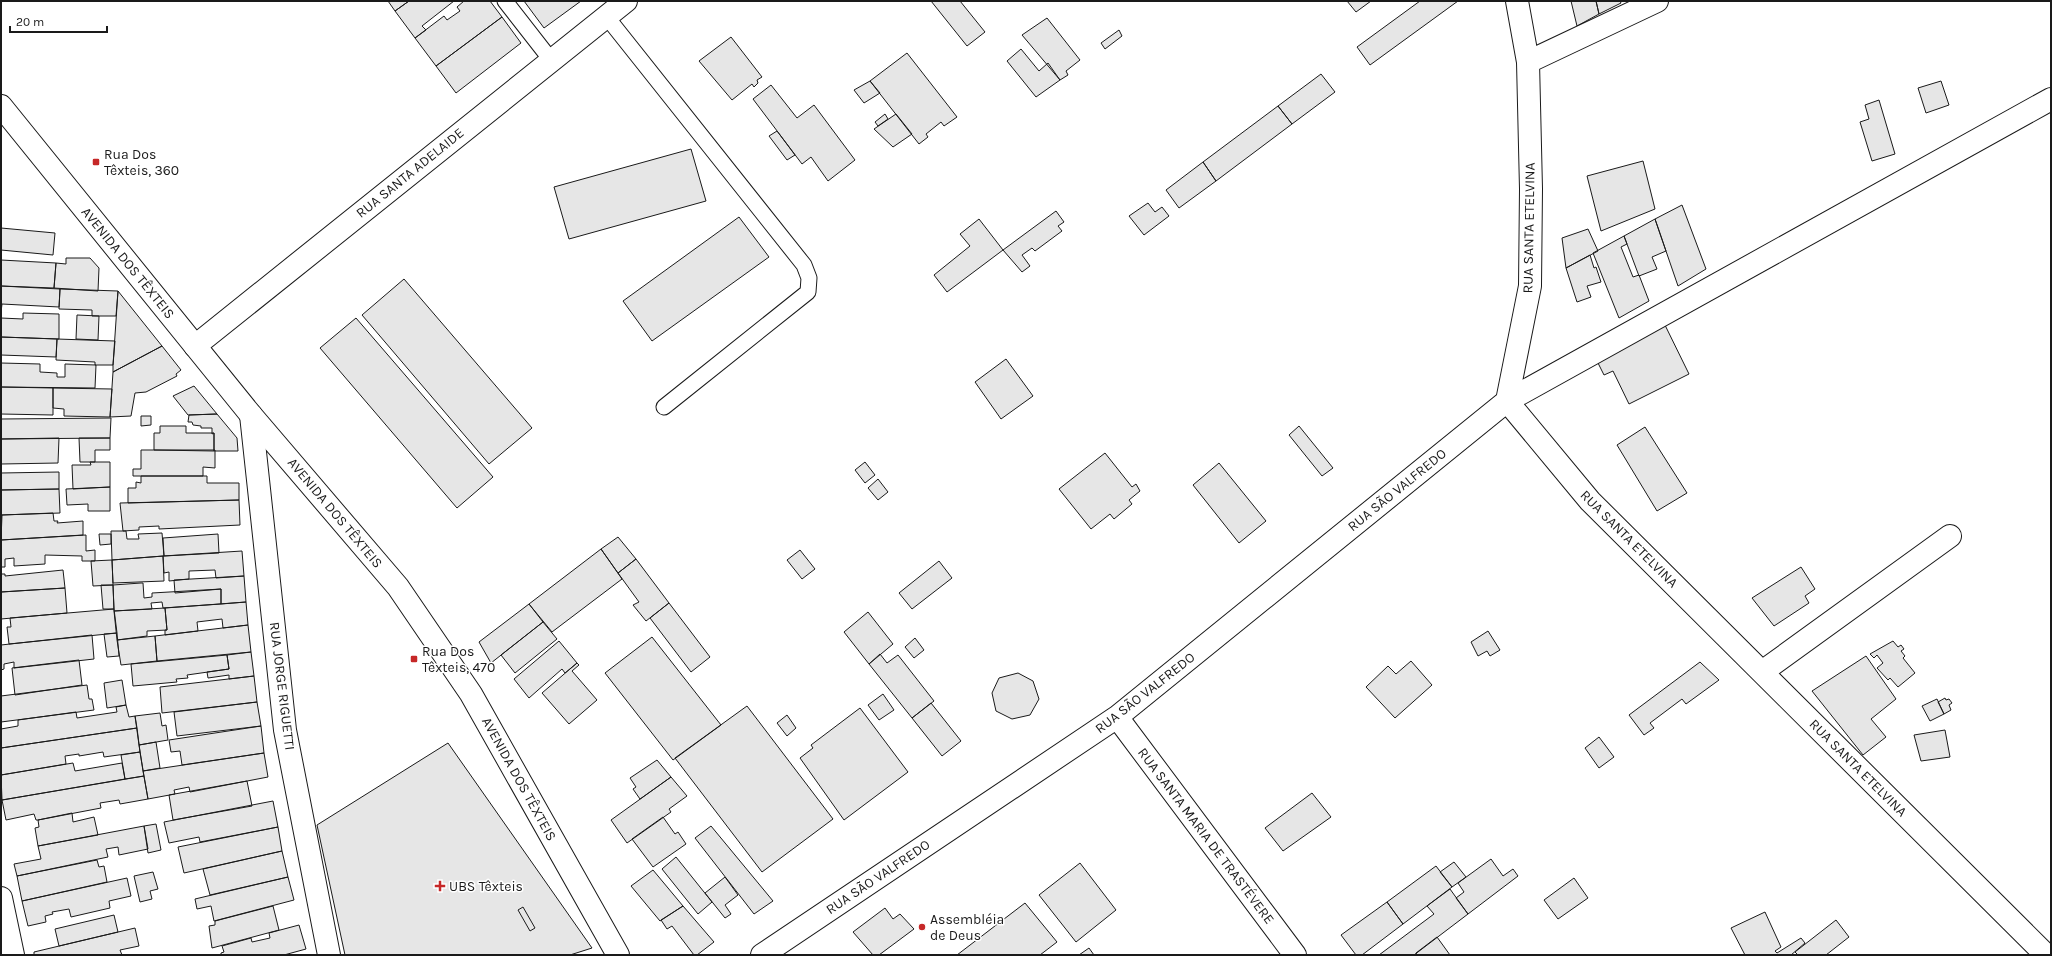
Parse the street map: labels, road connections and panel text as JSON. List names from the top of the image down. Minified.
{"streets":{"street":["RUA SANTA ADELAIDE","RUA SANTA ETELVINA","AVENIDA DOS TÊXTEIS","RUA SÃO VALFREDO","RUA JORGE RIGUETTI","RUA SANTA MARIA DE TRASTÉVERE"]},"crossings":[["RUA SANTA ADELAIDE","AVENIDA DOS TÊXTEIS"],["RUA SANTA ETELVINA","RUA SÃO VALFREDO"],["AVENIDA DOS TÊXTEIS","RUA JORGE RIGUETTI"],["RUA SÃO VALFREDO","RUA SANTA MARIA DE TRASTÉVERE"]],"places":{"transit":["Rua Dos Têxteis, 360","Rua Dos Têxteis, 470"],"health":["UBS Têxteis"],"other":["Assembléia de Deus"]},"scale_bar":"20 m"}
